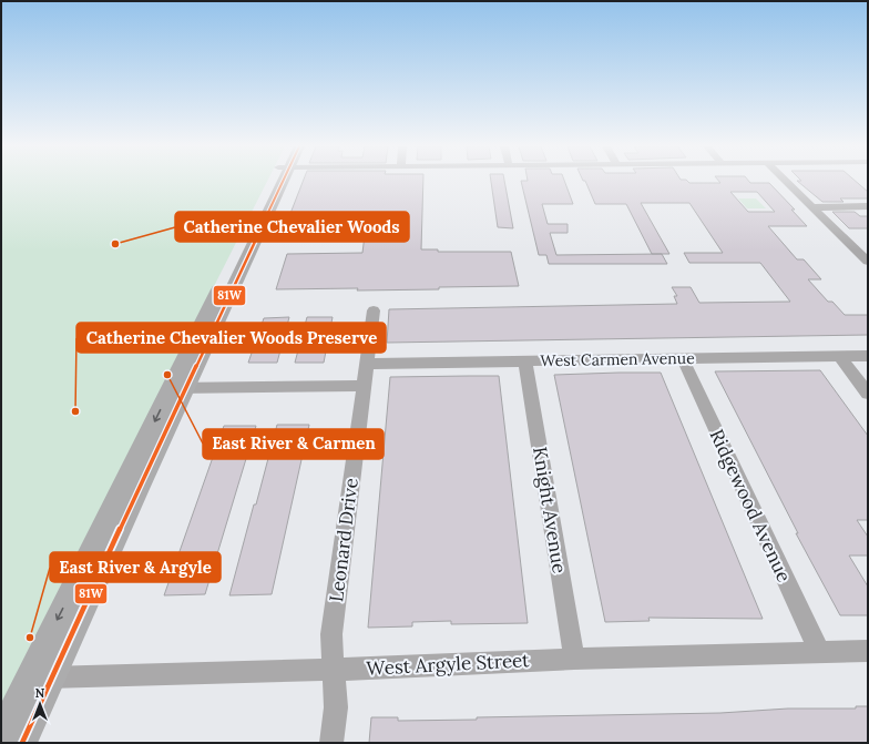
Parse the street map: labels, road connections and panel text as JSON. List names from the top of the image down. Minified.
{"streets":{"street":["West Carmen Avenue","Ridgewood Avenue","Knight Avenue","Leonard Drive","West Argyle Street"]},"crossings":[["West Carmen Avenue","Ridgewood Avenue"],["West Carmen Avenue","Knight Avenue"],["West Carmen Avenue","Leonard Drive"],["Ridgewood Avenue","West Argyle Street"],["Knight Avenue","West Argyle Street"],["Leonard Drive","West Argyle Street"]],"places":["Catherine Chevalier Woods","East River & Carmen","Catherine Chevalier Woods Preserve","East River & Argyle"],"lines":["transit line 81W"],"north":"top"}
